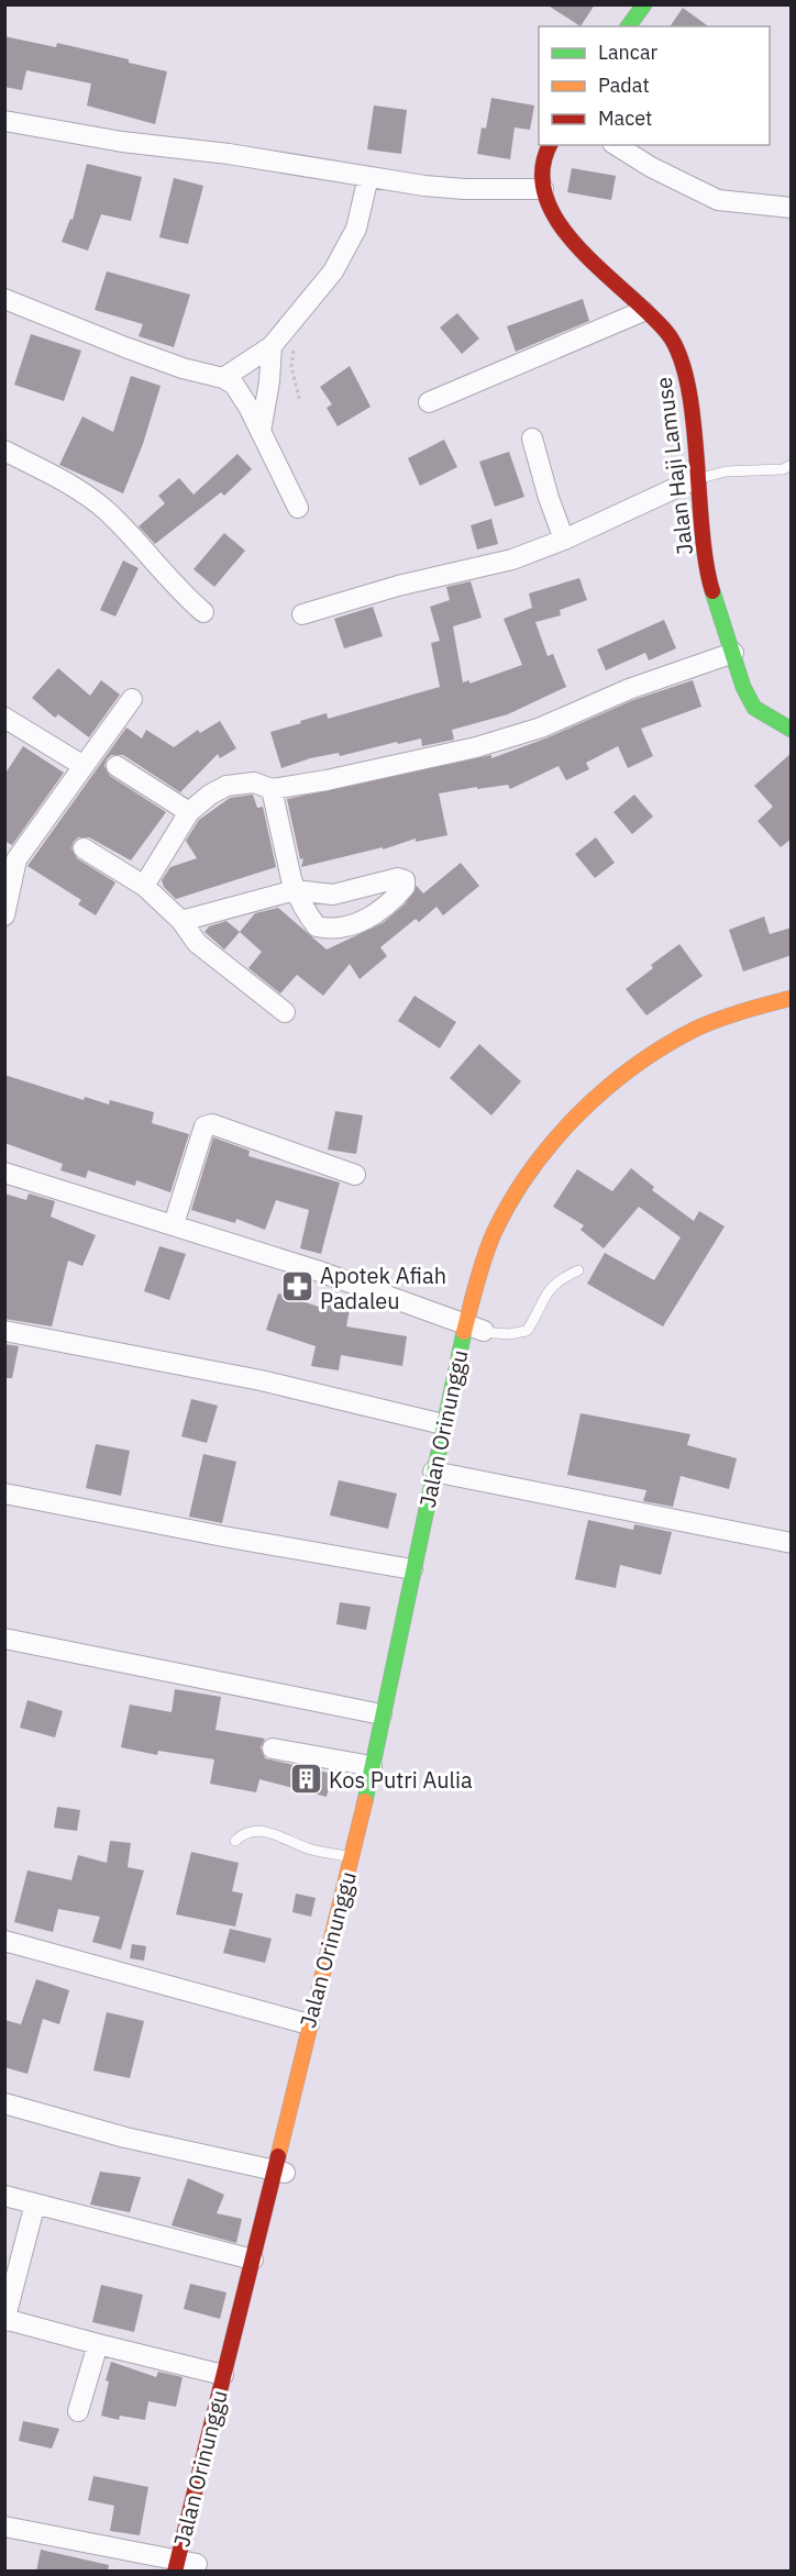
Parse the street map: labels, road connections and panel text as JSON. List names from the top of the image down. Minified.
{"streets":{"street":["Jalan Haji Lamuse","Jalan Orinunggu"]},"places":{"pharmacy":["Apotek Afiah Padaleu"],"building":["Kos Putri Aulia"]},"legend":["Lancar","Padat","Macet"]}
